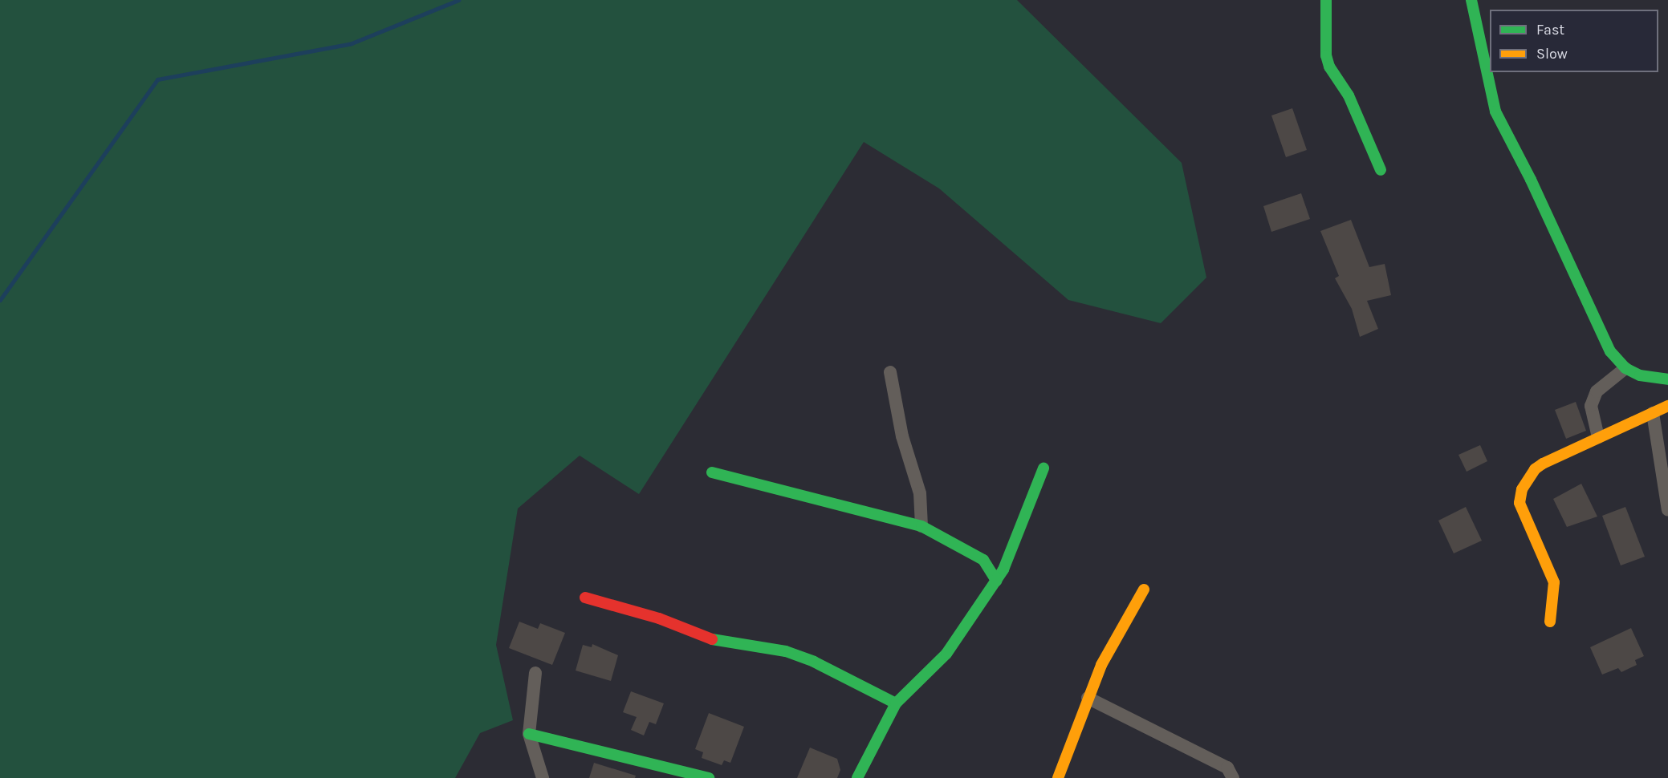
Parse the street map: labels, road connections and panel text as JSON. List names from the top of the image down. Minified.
{"legend":["Fast","Slow"]}
